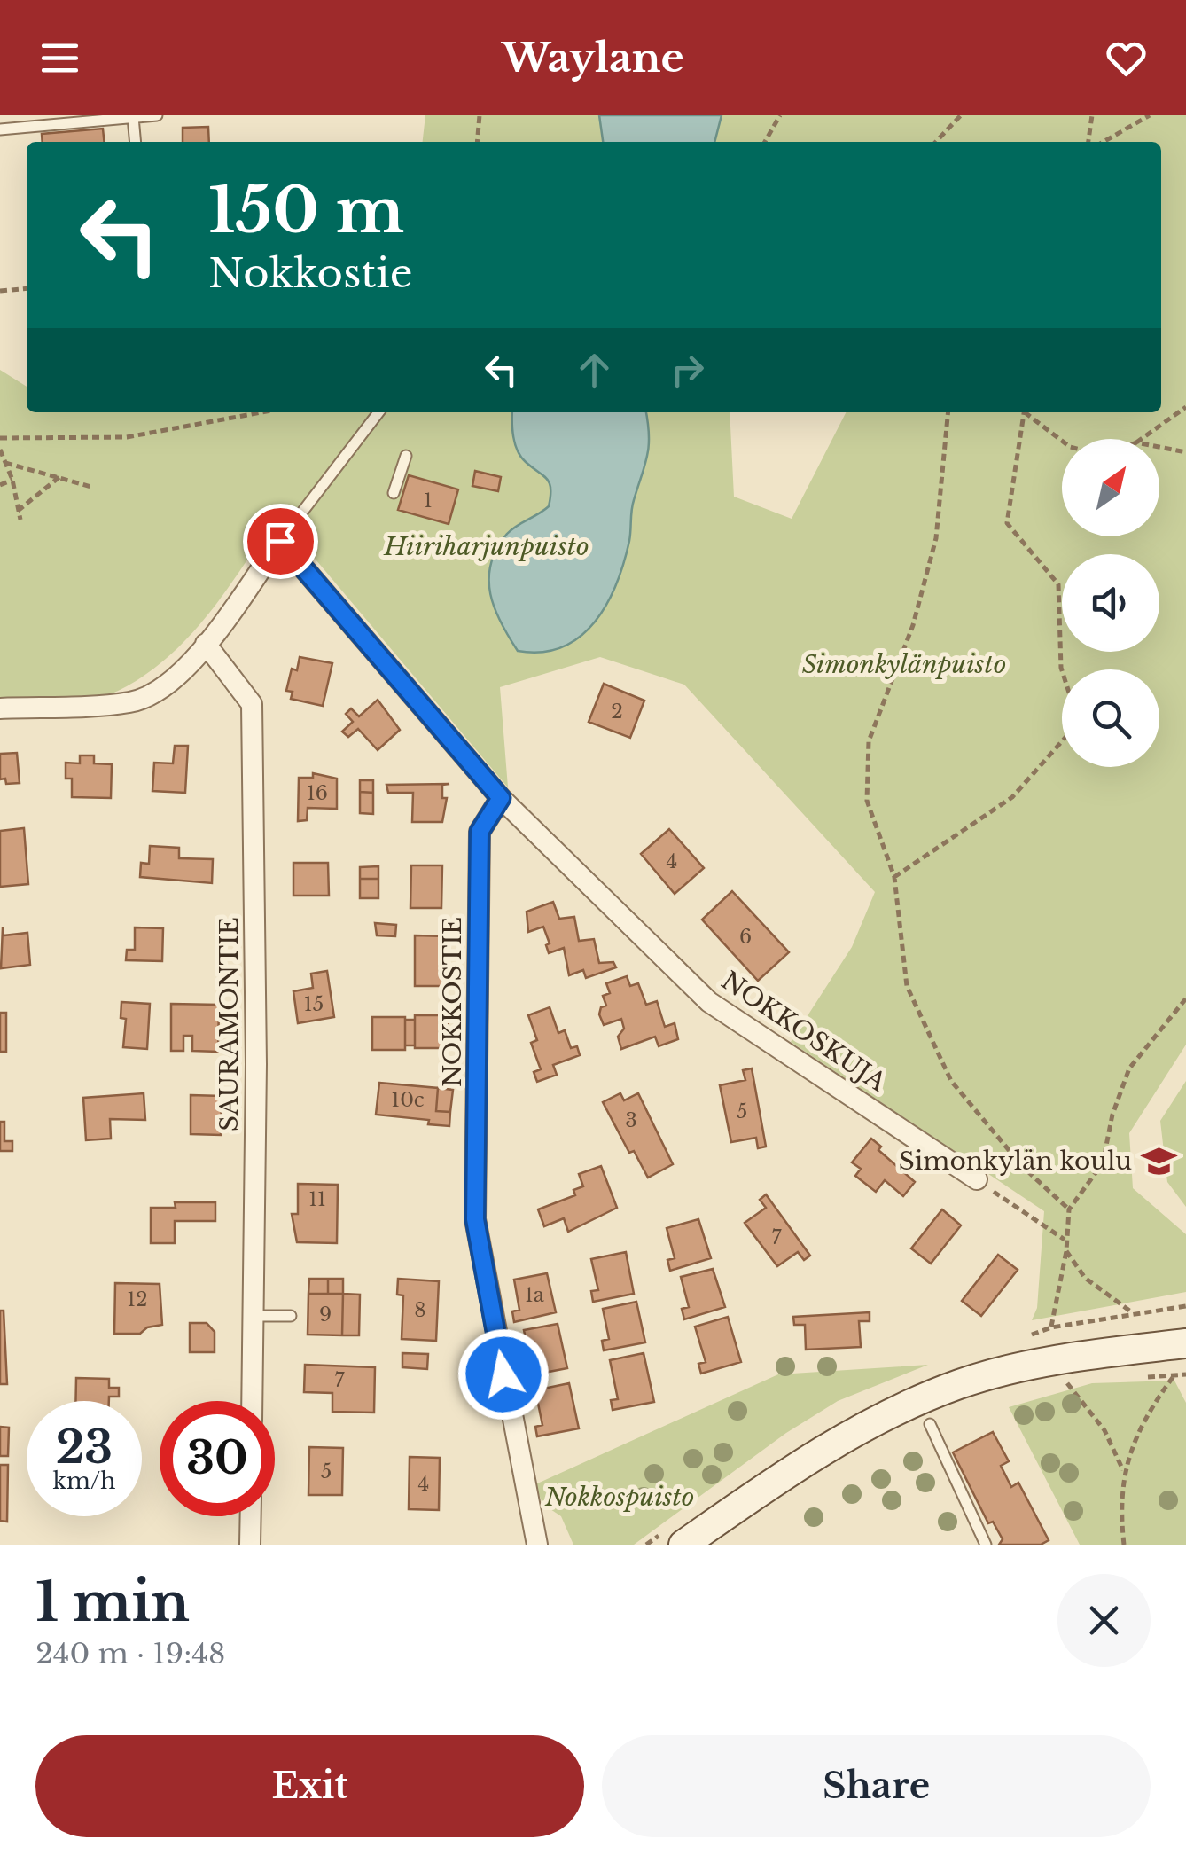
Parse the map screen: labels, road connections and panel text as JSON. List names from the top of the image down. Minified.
{"streets":{"street":["NOKKOSTIE","SAURAMONTIE","NOKKOSKUJA"]},"crossings":[["NOKKOSTIE","NOKKOSKUJA"]],"parks":["Hiiriharjunpuisto","Simonkylänpuisto","Nokkospuisto"],"places":{"school or university":["Simonkylän koulu"]},"house_numbers":["1","2","16","4","6","15","10c","5","3","11","7","1a","12","8","9","7","5","4"],"north":"top right","page":{"header":"Waylane","turn":["150 m","Nokkostie"],"speed":"23 km/h","limit":"30","heading":["1 min","240 m · 19:48"],"buttons":["Exit","Share"]}}
